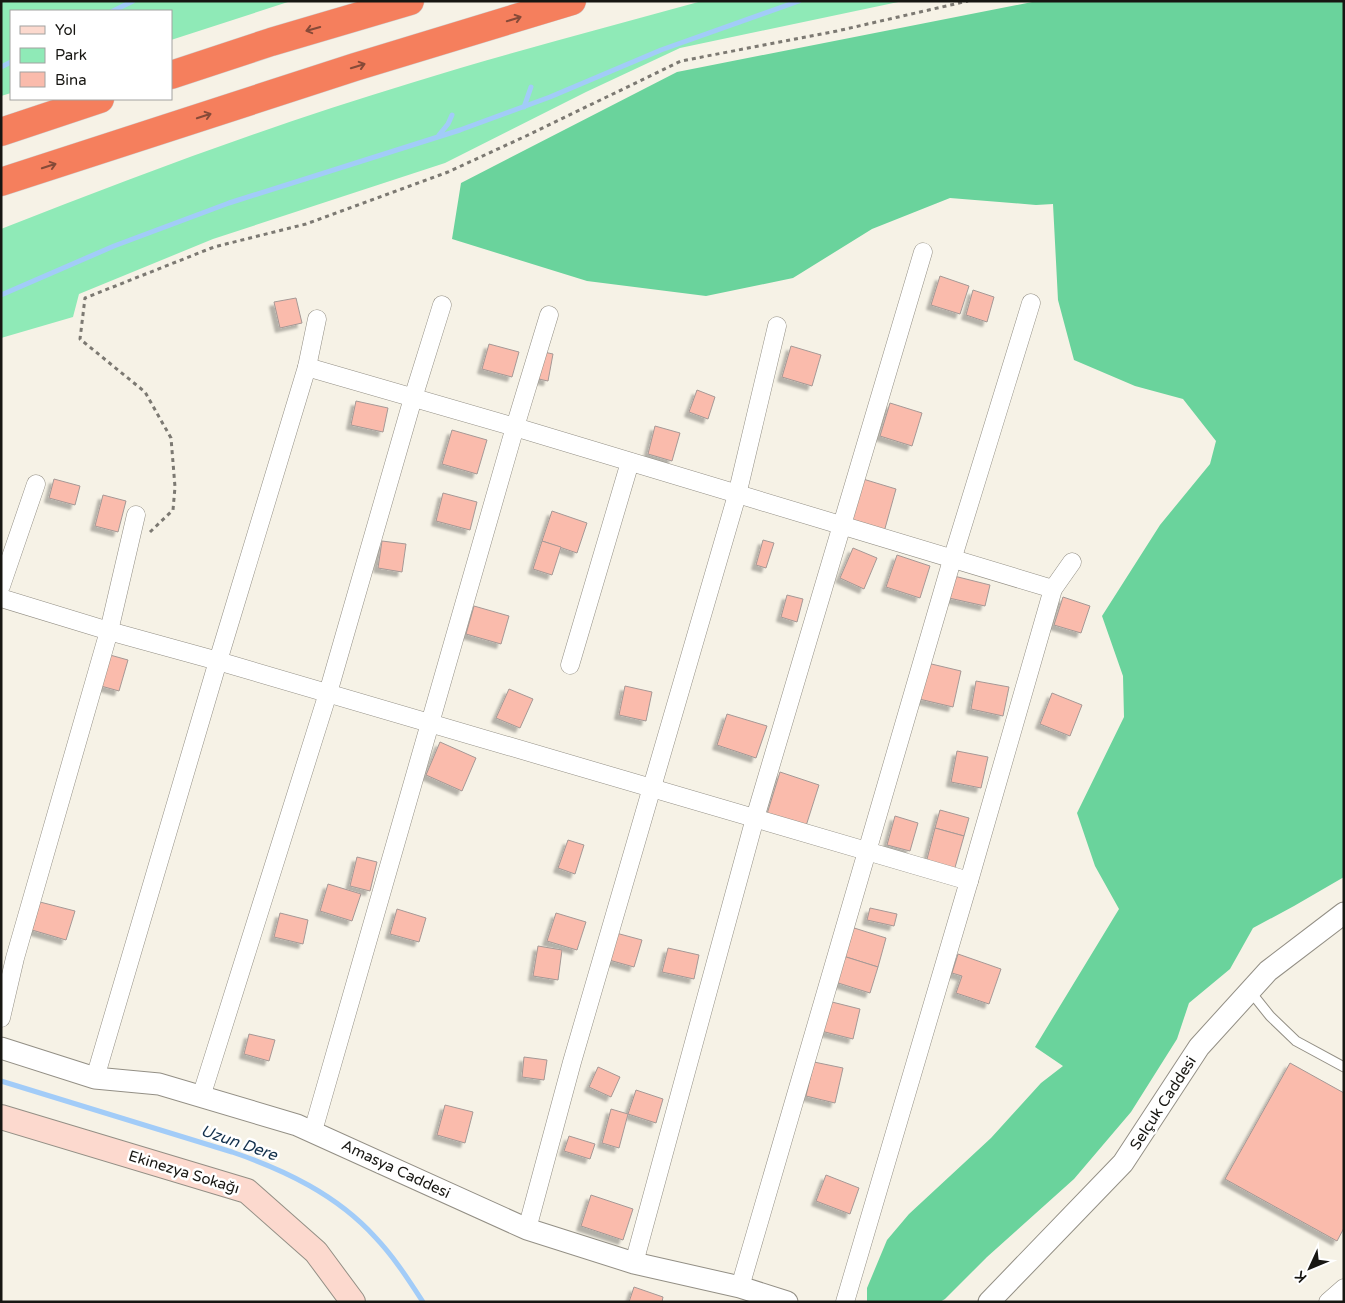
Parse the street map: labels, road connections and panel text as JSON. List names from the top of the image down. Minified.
{"streets":{"main road":["Ekinezya Sokağı"],"street":["Selçuk Caddesi","Amasya Caddesi"]},"water":["Uzun Dere"],"legend":["Yol","Park","Bina"],"north":"bottom left"}
